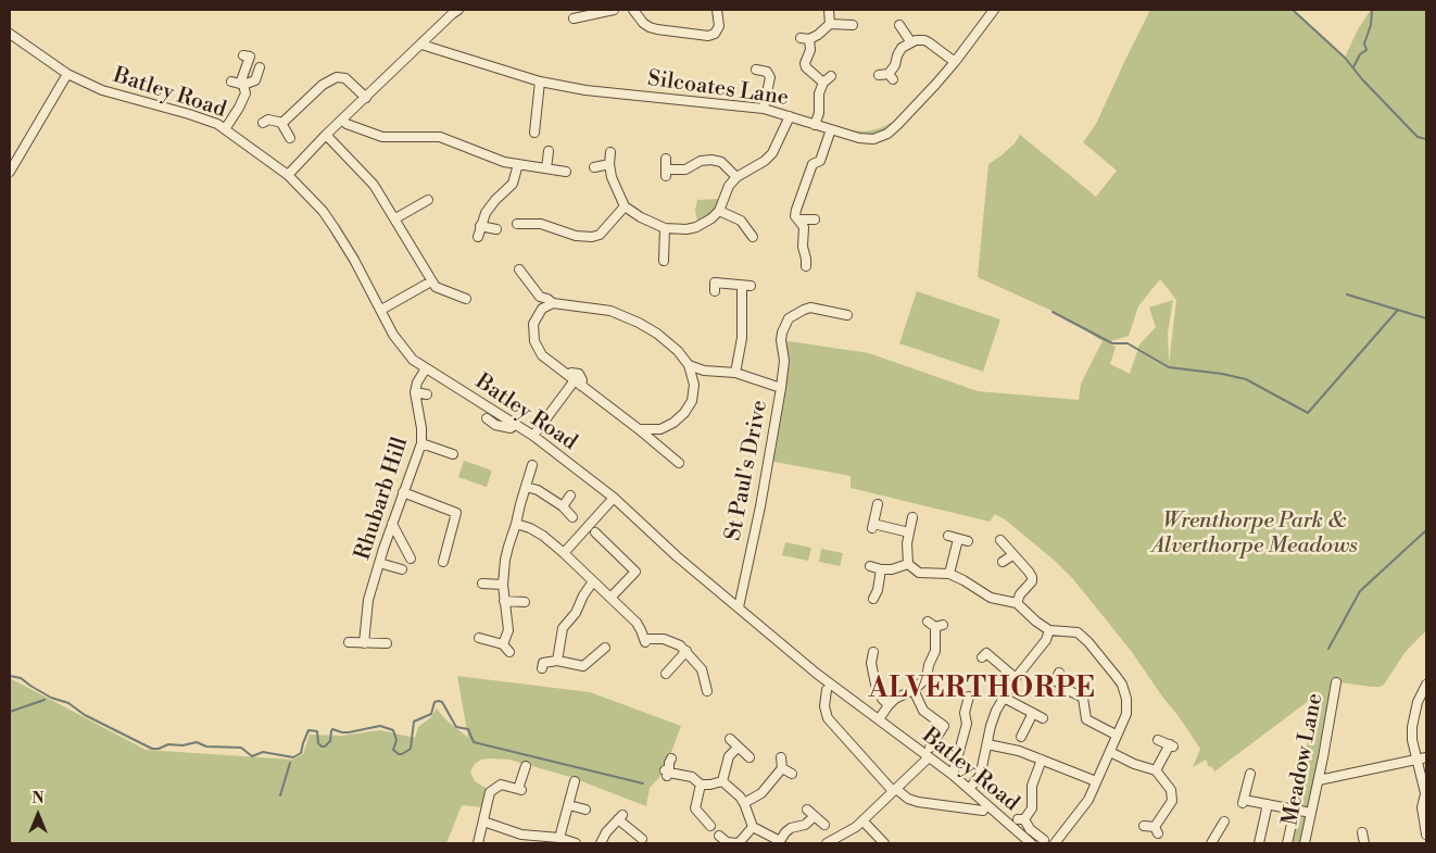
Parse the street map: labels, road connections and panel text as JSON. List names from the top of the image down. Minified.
{"streets":{"street":["Silcoates Lane","Batley Road","St Paul's Drive","Rhubarb Hill","Meadow Lane"]},"crossings":[["Batley Road","St Paul's Drive"]],"districts":["ALVERTHORPE"],"parks":["Wrenthorpe Park & Alverthorpe Meadows"],"north":"top"}
